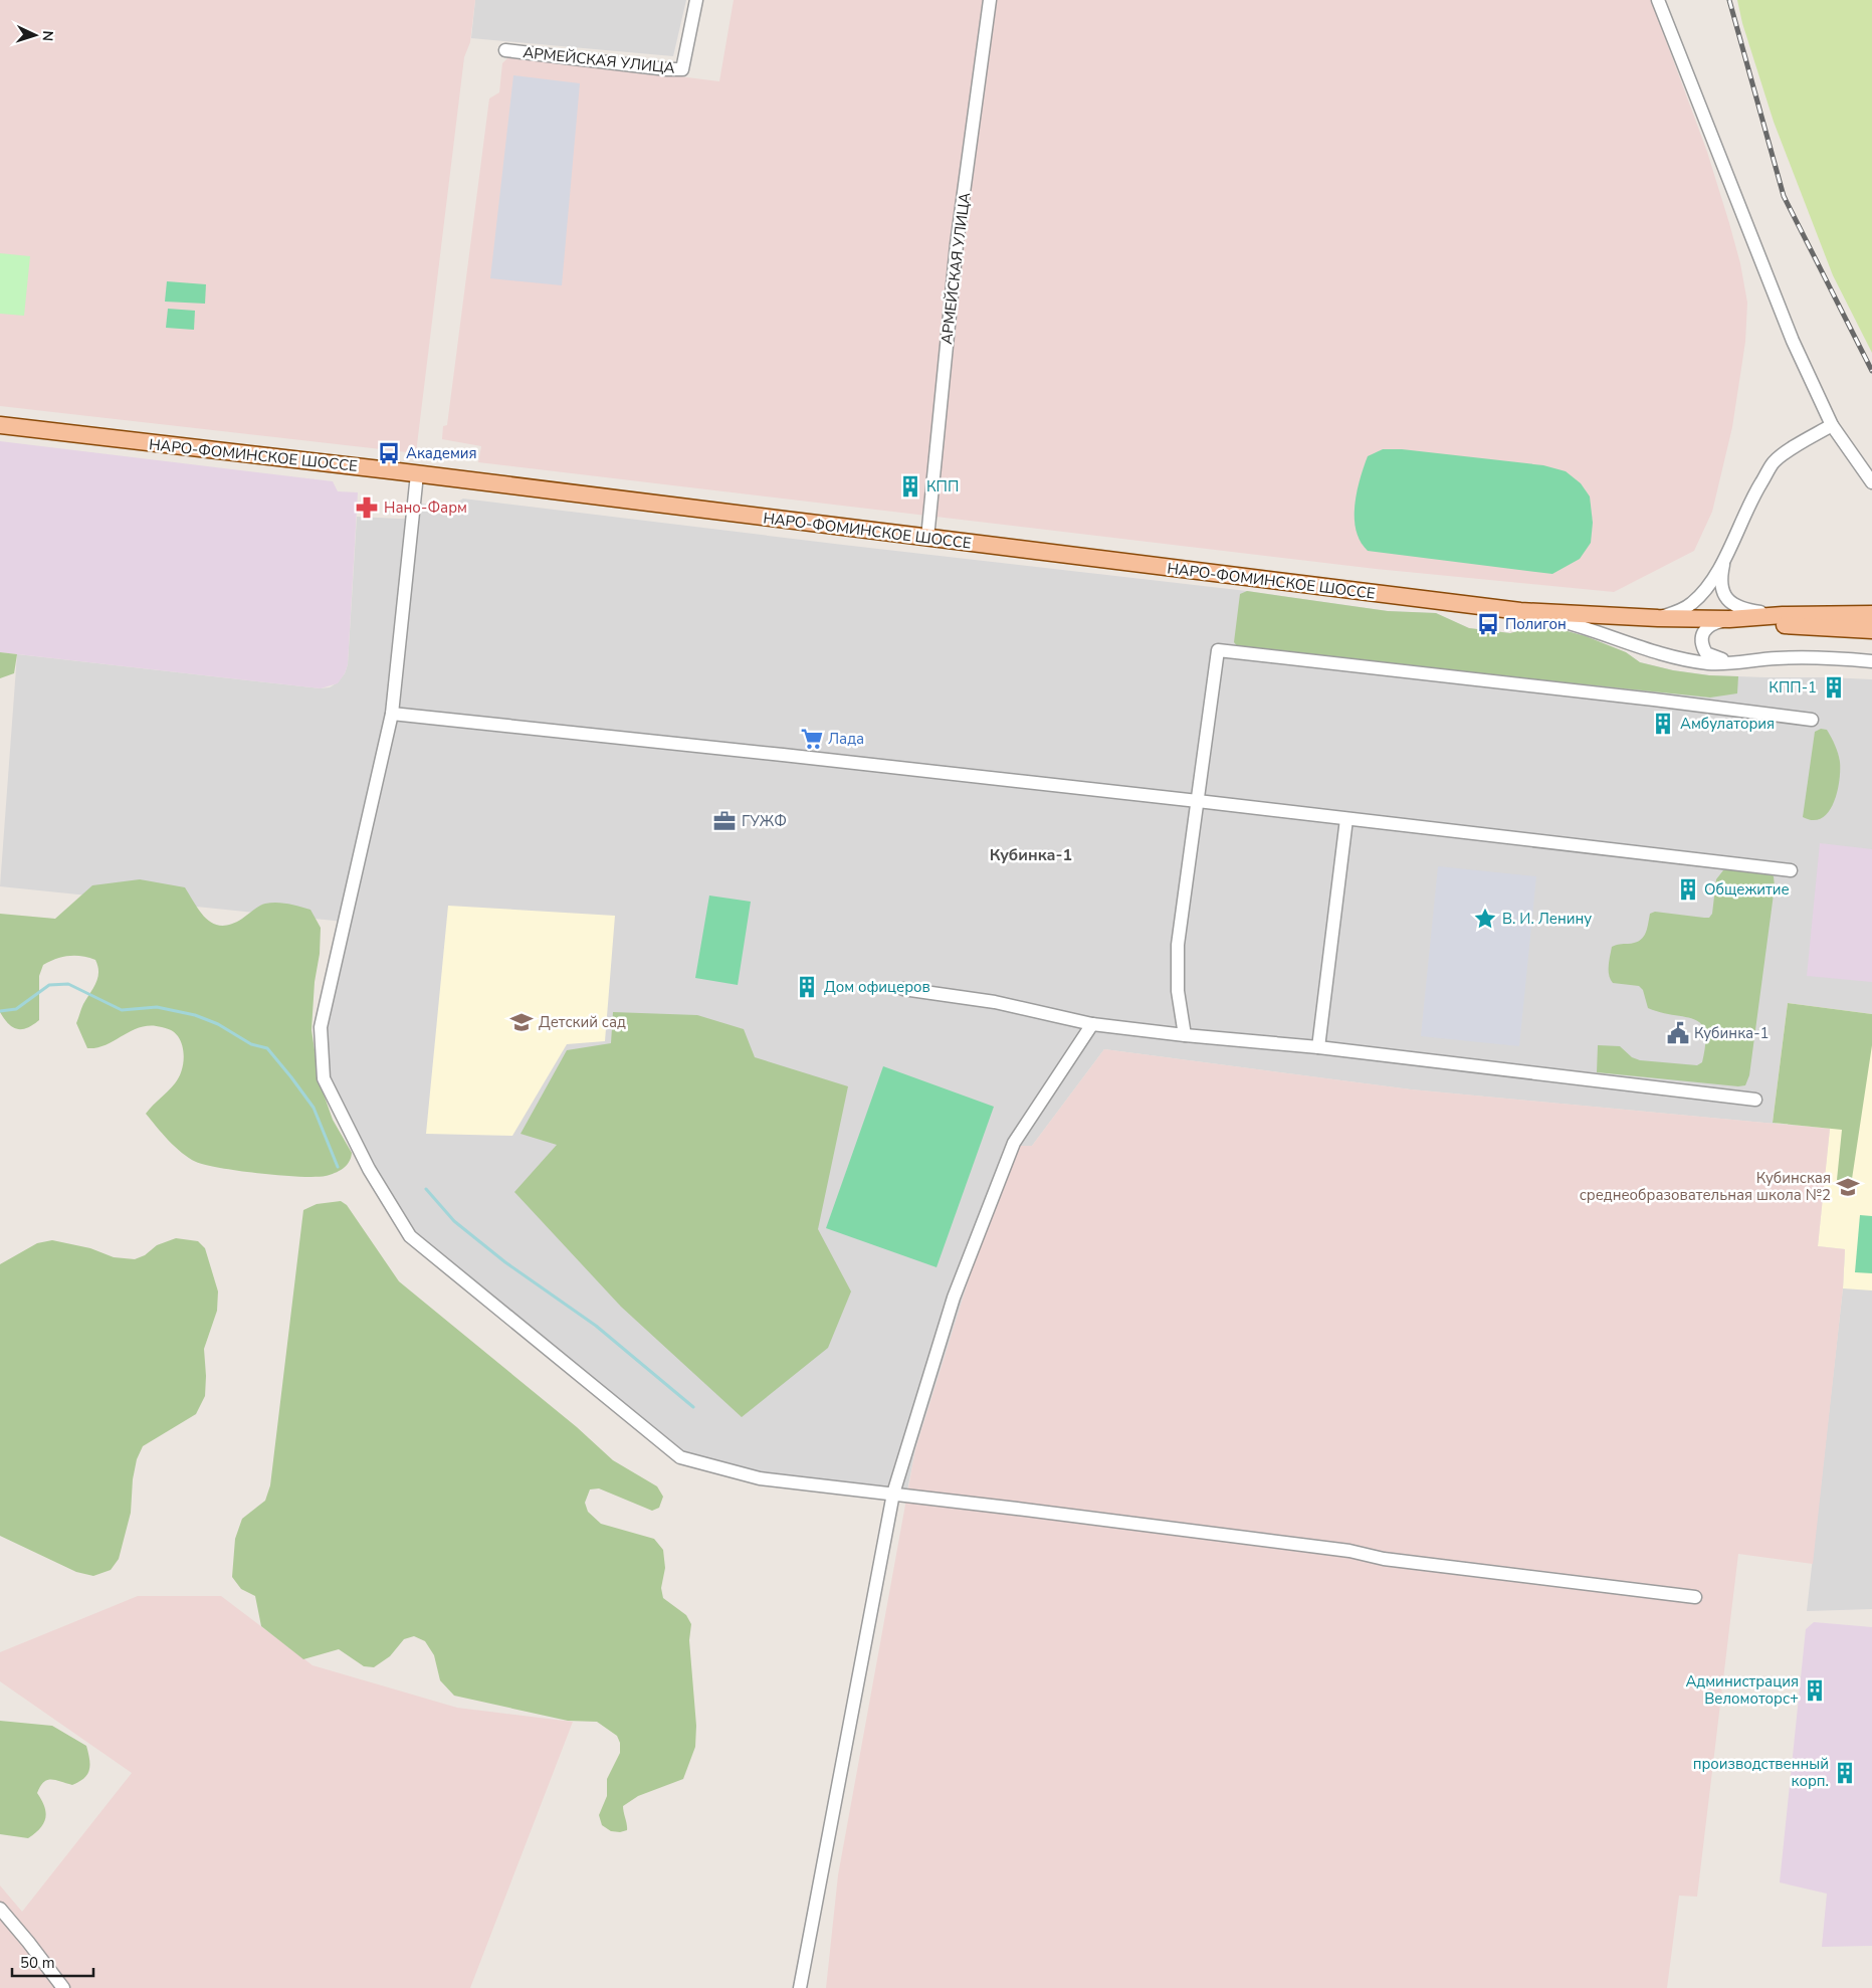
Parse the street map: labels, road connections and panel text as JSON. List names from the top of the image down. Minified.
{"streets":{"main road":["НАРО-ФОМИНСКОЕ ШОССЕ"],"street":["АРМЕЙСКАЯ УЛИЦА"]},"crossings":[["АРМЕЙСКАЯ УЛИЦА","НАРО-ФОМИНСКОЕ ШОССЕ"]],"districts":["Кубинка-1"],"places":{"bus stop":["Академия","Полигон"],"building":["КПП","КПП-1","Амбулатория","Общежитие","Дом офицеров","Администрация Веломоторс+","производственный корп."],"pharmacy":["Нано-Фарм"],"supermarket":["Лада"],"office":["ГУЖФ"],"place":["В. И. Ленину"],"school or university":["Детский сад","Кубинская среднеобразовательная школа №2"],"public building":["Кубинка-1"]},"scale_bar":"50 m","north":"right"}
